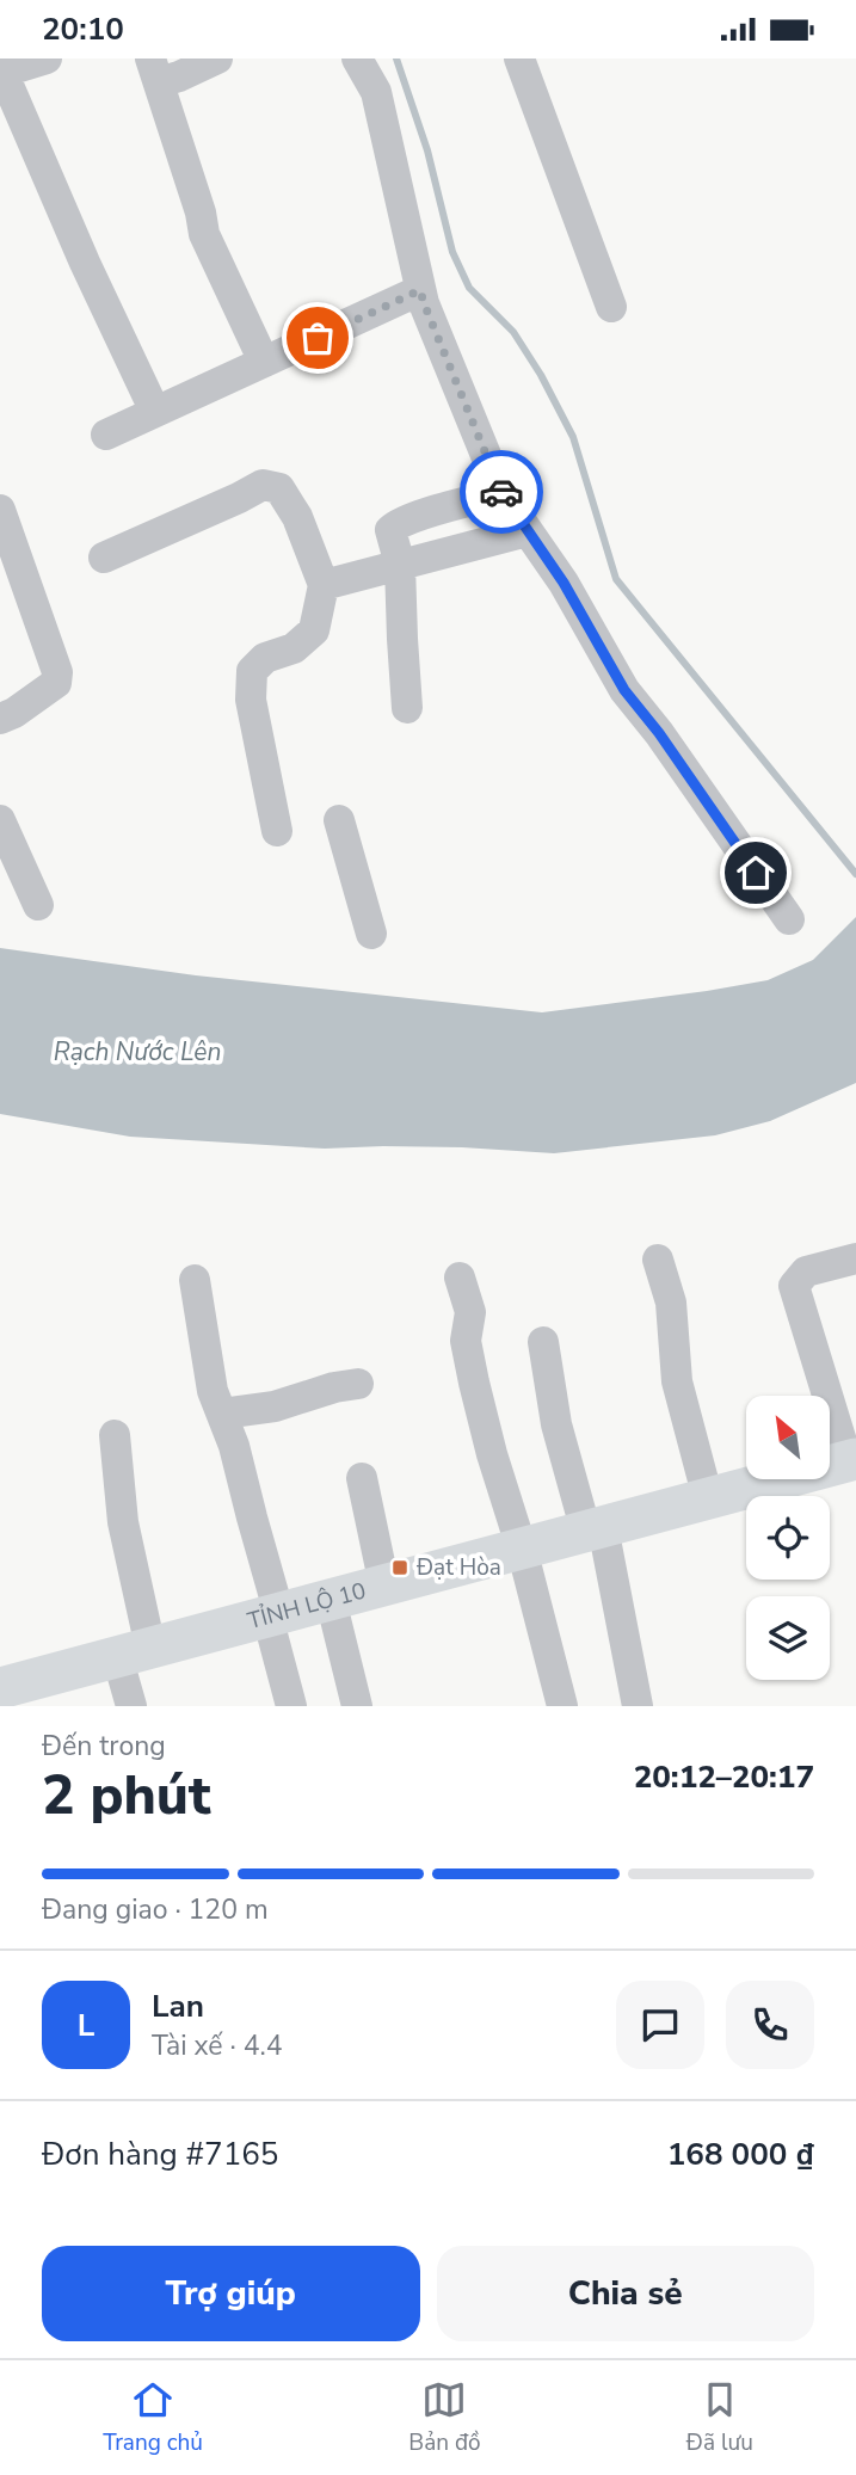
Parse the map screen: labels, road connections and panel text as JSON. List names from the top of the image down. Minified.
{"streets":{"main road":["TỈNH LỘ 10"]},"water":["Rạch Nước Lên"],"places":{"transit":["Đạt Hòa"]},"north":"top left","page":{"status":"20:10","heading":["2 phút","Đến trong","20:12–20:17"],"panel":["Lan","Tài xế · 4.4","Đơn hàng #7165","168 000 ₫"],"bar":"Đang giao · 120 m","round":"L","buttons":["Trợ giúp","Chia sẻ"],"tabs":["Trang chủ","Bản đồ","Đã lưu"]}}
